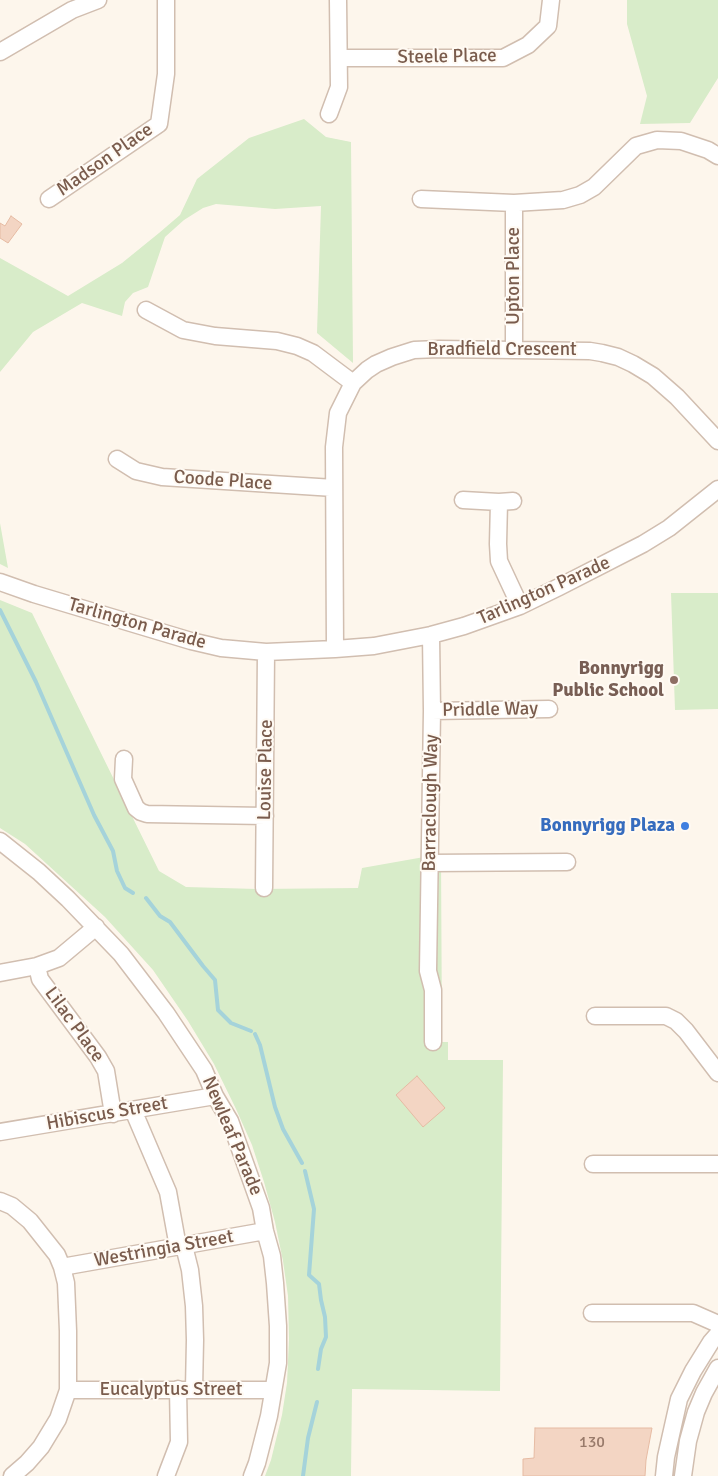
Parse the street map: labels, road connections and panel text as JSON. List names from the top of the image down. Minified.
{"streets":{"street":["Steele Place","Madson Place","Upton Place","Bradfield Crescent","Coode Place","Tarlington Parade","Priddle Way","Louise Place","Barraclough Way","Lilac Place","Hibiscus Street","Newleaf Parade","Westringia Street","Eucalyptus Street"]},"crossings":[["Upton Place","Bradfield Crescent"],["Bradfield Crescent","Coode Place"],["Bradfield Crescent","Tarlington Parade"],["Tarlington Parade","Louise Place"],["Tarlington Parade","Barraclough Way"],["Priddle Way","Barraclough Way"],["Lilac Place","Hibiscus Street"],["Hibiscus Street","Newleaf Parade"],["Newleaf Parade","Westringia Street"],["Newleaf Parade","Eucalyptus Street"]],"places":["Bonnyrigg Public School","Bonnyrigg Plaza"],"house_numbers":["130"]}
